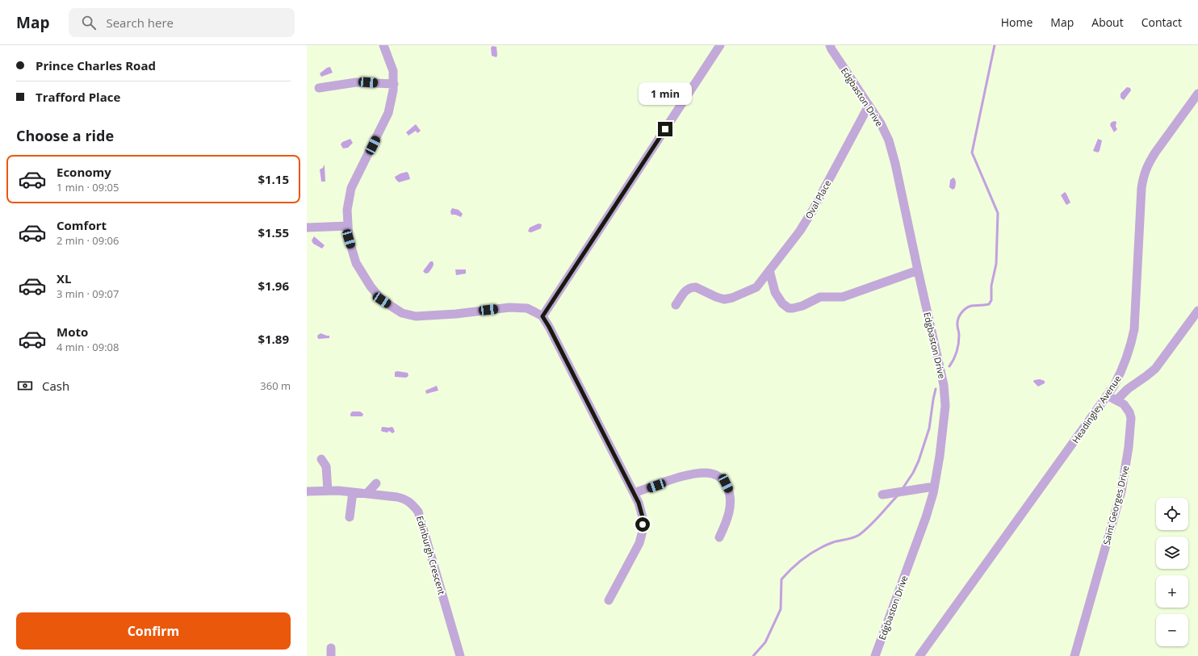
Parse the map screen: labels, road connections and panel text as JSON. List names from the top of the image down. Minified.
{"streets":{"street":["Edgbaston Drive","Oval Place","Headingley Avenue","Saint Georges Drive","Edinburgh Crescent"]},"crossings":[["Edgbaston Drive","Oval Place"],["Headingley Avenue","Saint Georges Drive"]],"page":{"header":"Map","search":"Search here","nav":["Home","Map","About","Contact"],"banner":["Prince Charles Road","Trafford Place"],"bubble":"1 min","heading":"Choose a ride","list":[{"name":"Economy","note":"1 min · 09:05","value":"$1.15"},{"name":"Comfort","note":"2 min · 09:06","value":"$1.55"},{"name":"XL","note":"3 min · 09:07","value":"$1.96"},{"name":"Moto","note":"4 min · 09:08","value":"$1.89"}],"pay":["Cash","360 m"],"map_buttons":["+","−"],"buttons":"Confirm"}}
